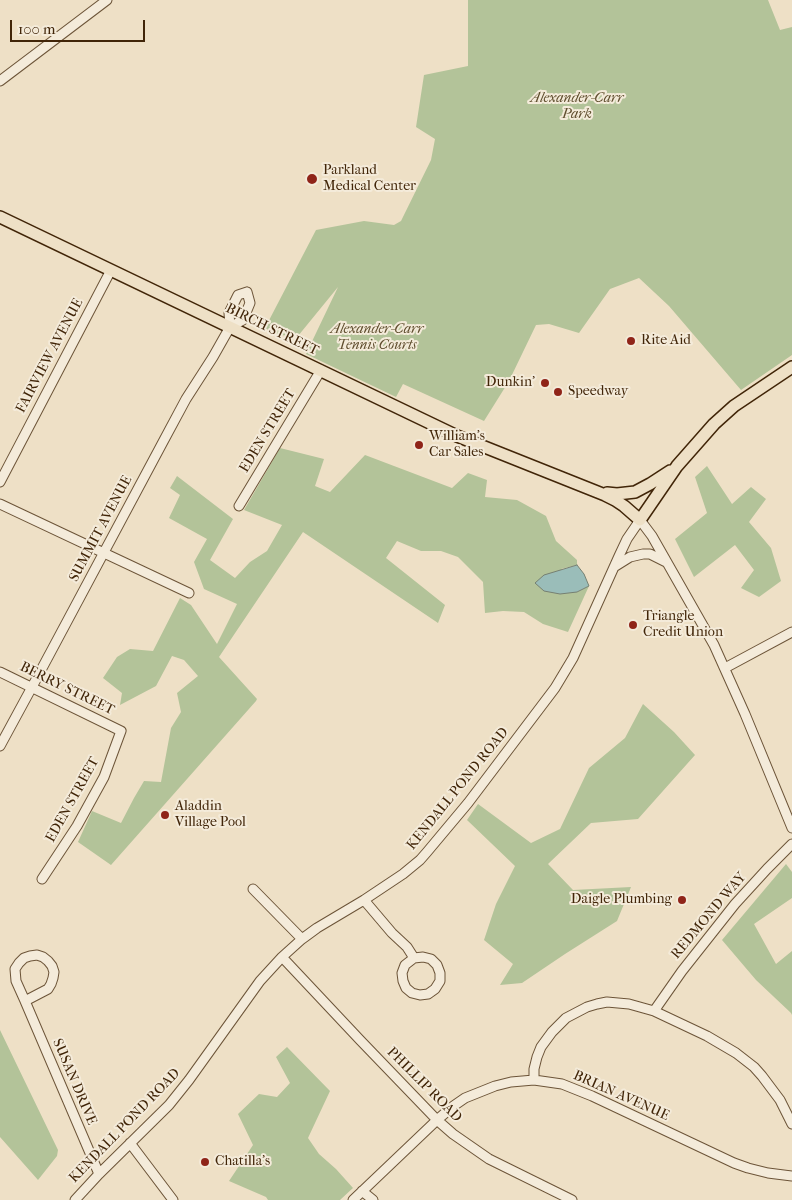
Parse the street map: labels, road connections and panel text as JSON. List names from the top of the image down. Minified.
{"streets":{"main road":["BIRCH STREET"],"street":["FAIRVIEW AVENUE","EDEN STREET","SUMMIT AVENUE","BERRY STREET","KENDALL POND ROAD","REDMOND WAY","SUSAN DRIVE","PHILLIP ROAD","BRIAN AVENUE"]},"crossings":[["BIRCH STREET","FAIRVIEW AVENUE"],["BIRCH STREET","EDEN STREET"],["BIRCH STREET","SUMMIT AVENUE"],["BIRCH STREET","KENDALL POND ROAD"],["EDEN STREET","BERRY STREET"],["SUMMIT AVENUE","BERRY STREET"],["KENDALL POND ROAD","SUSAN DRIVE"],["KENDALL POND ROAD","PHILLIP ROAD"],["PHILLIP ROAD","BRIAN AVENUE"]],"parks":["Alexander-Carr Park","Alexander-Carr Tennis Courts"],"places":["Parkland Medical Center","Rite Aid","Dunkin'","Speedway","William's Car Sales","Triangle Credit Union","Aladdin Village Pool","Daigle Plumbing","Chatilla's"],"scale_bar":"100 m"}
